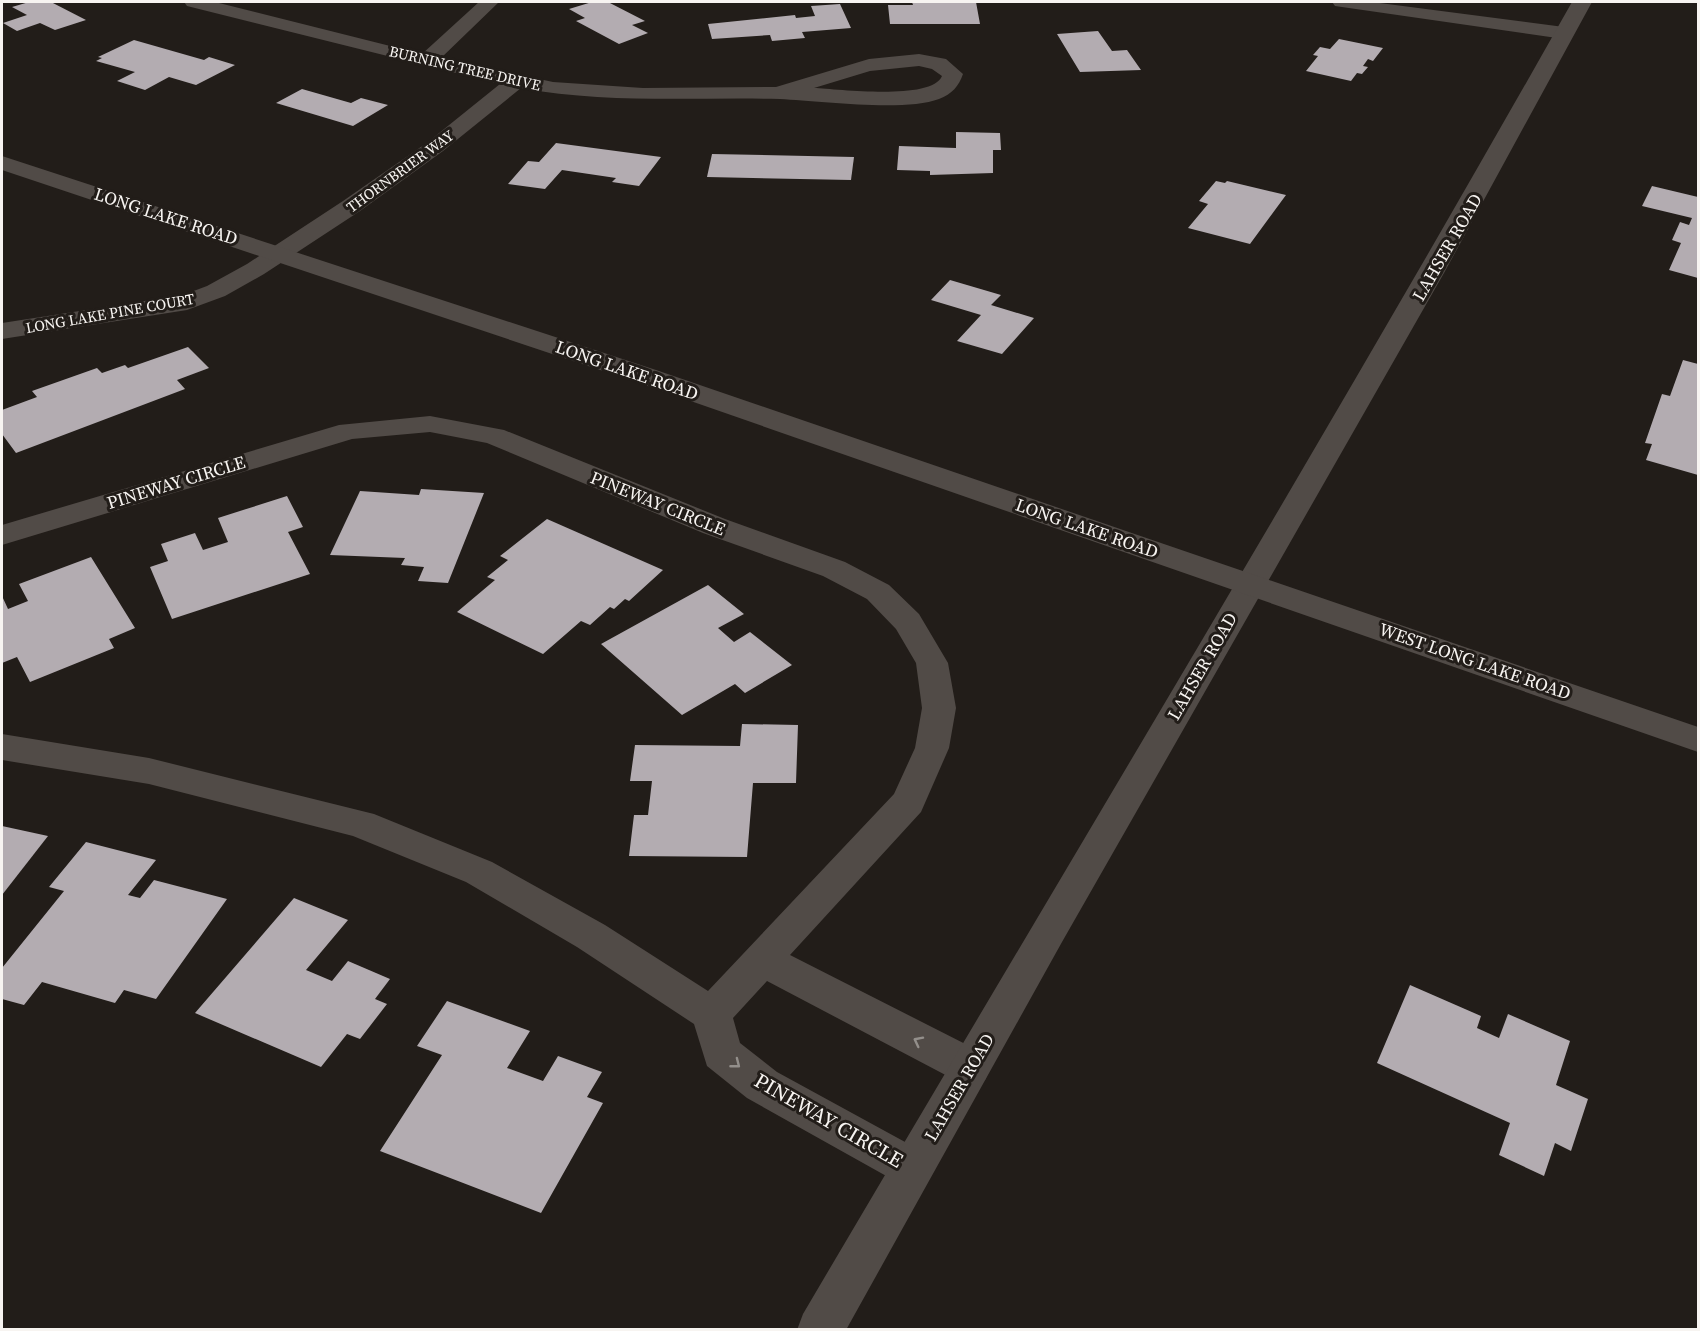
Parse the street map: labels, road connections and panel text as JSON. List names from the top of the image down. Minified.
{"streets":{"street":["BURNING TREE DRIVE","THORNBRIER WAY","LONG LAKE ROAD","LAHSER ROAD","LONG LAKE PINE COURT","PINEWAY CIRCLE","WEST LONG LAKE ROAD"]},"crossings":[["BURNING TREE DRIVE","THORNBRIER WAY"],["THORNBRIER WAY","LONG LAKE ROAD"],["THORNBRIER WAY","LONG LAKE PINE COURT"],["LONG LAKE ROAD","LAHSER ROAD"],["LONG LAKE ROAD","LONG LAKE PINE COURT"],["LONG LAKE ROAD","WEST LONG LAKE ROAD"],["LAHSER ROAD","PINEWAY CIRCLE"],["LAHSER ROAD","WEST LONG LAKE ROAD"]]}
